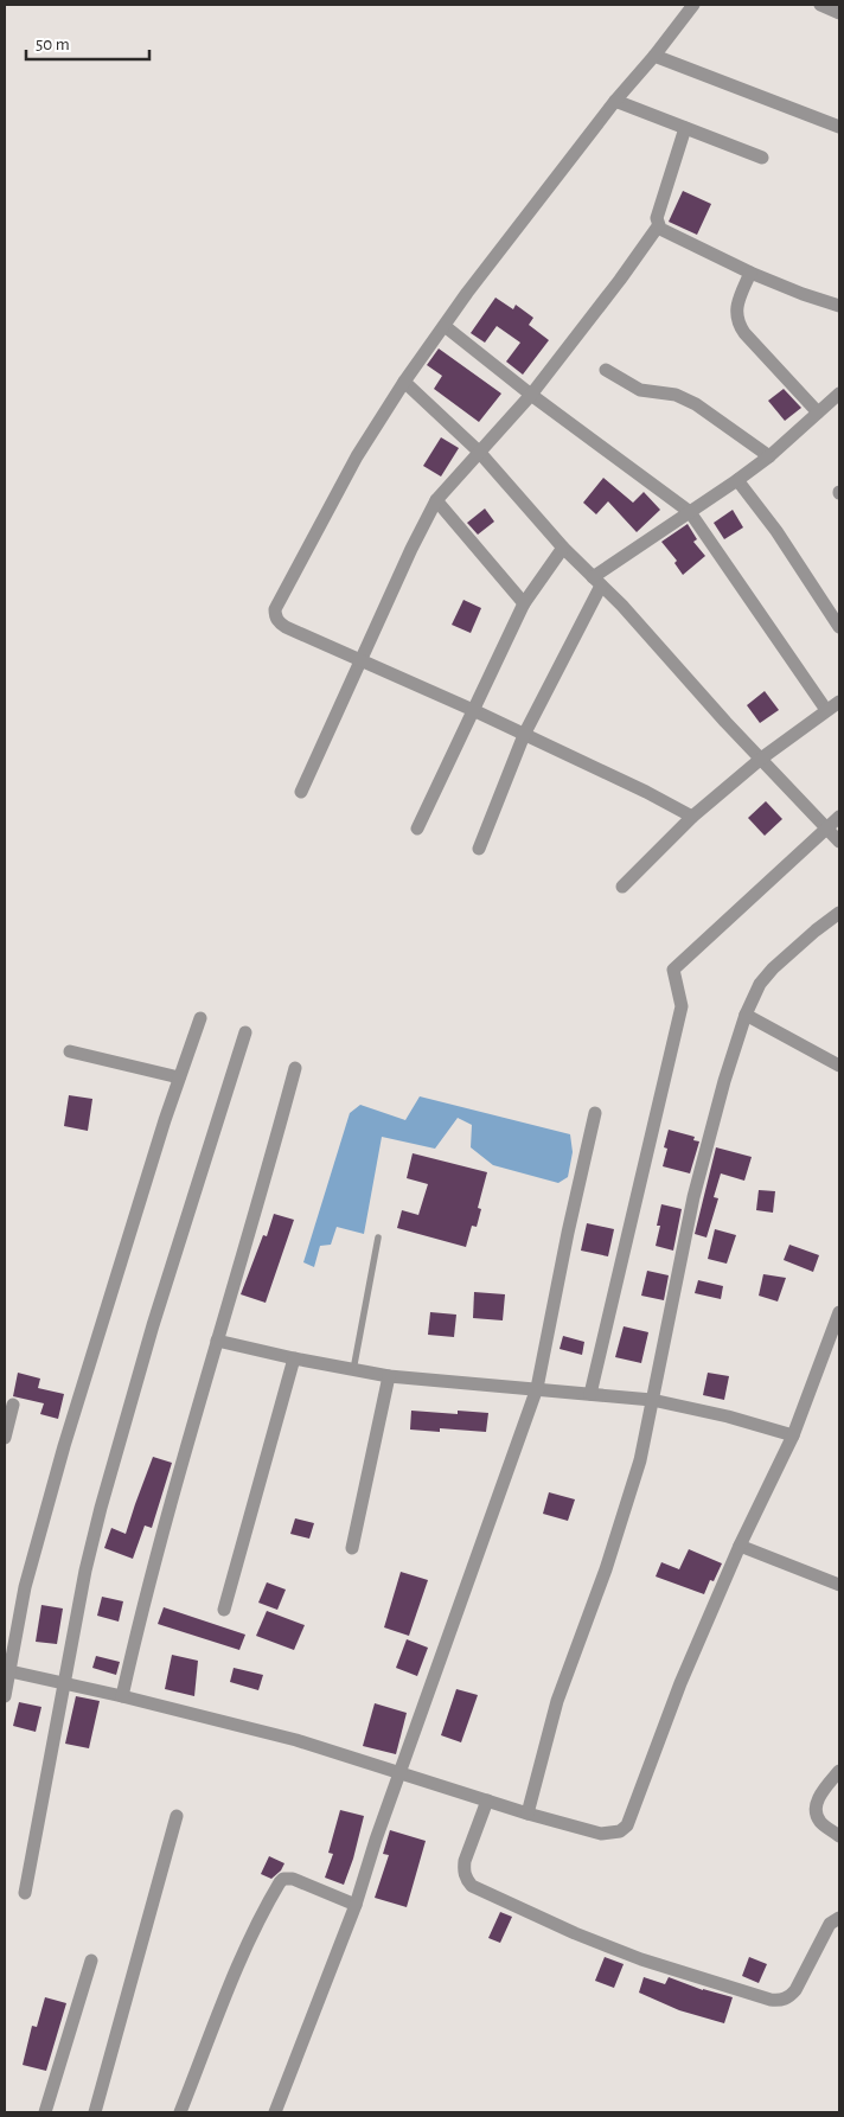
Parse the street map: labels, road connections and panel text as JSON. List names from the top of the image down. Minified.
{"scale_bar":"50 m"}
